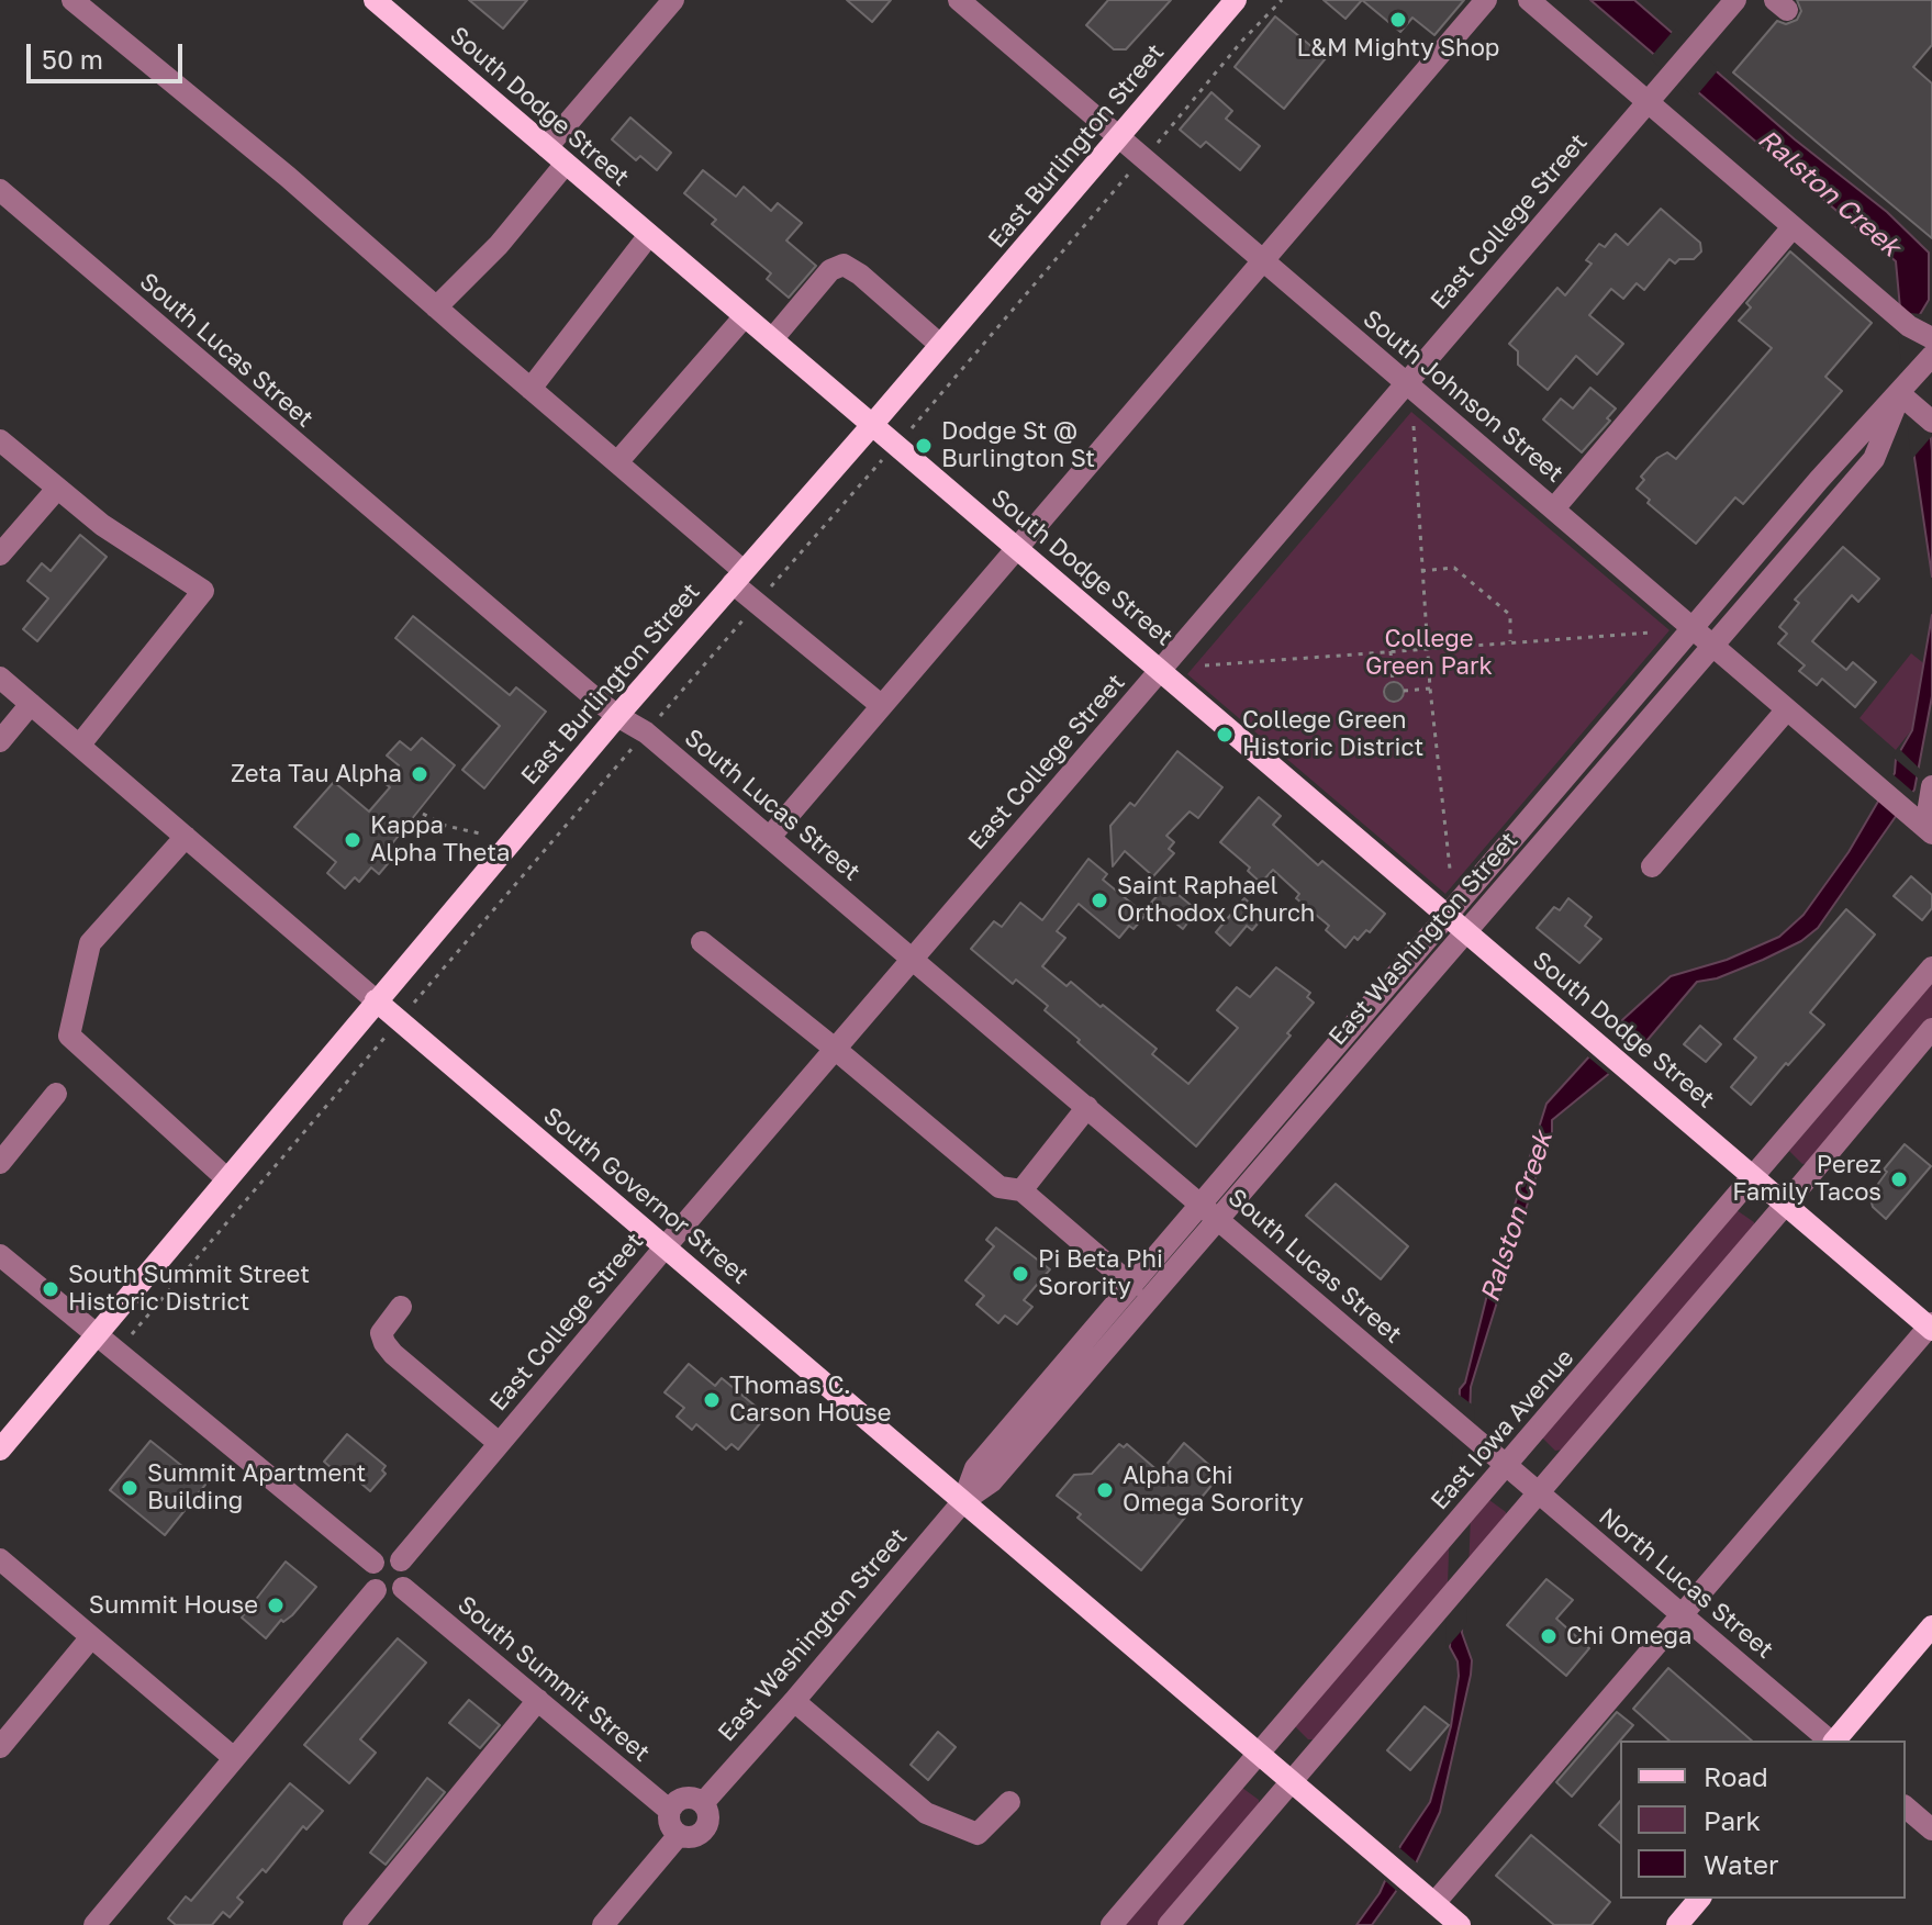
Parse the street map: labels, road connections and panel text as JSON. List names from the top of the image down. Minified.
{"streets":{"main road":["South Dodge Street","East Burlington Street","South Governor Street"],"street":["East College Street","South Lucas Street","South Johnson Street","East Washington Street","East Iowa Avenue","North Lucas Street","South Summit Street"]},"crossings":[["South Dodge Street","East Burlington Street"],["South Dodge Street","East College Street"],["South Dodge Street","East Washington Street"],["South Dodge Street","East Iowa Avenue"],["East Burlington Street","South Lucas Street"],["East Burlington Street","South Johnson Street"],["East Burlington Street","South Governor Street"],["East College Street","South Lucas Street"],["East College Street","South Johnson Street"],["East College Street","South Governor Street"],["East College Street","South Summit Street"],["South Lucas Street","East Washington Street"],["South Lucas Street","East Iowa Avenue"],["South Lucas Street","North Lucas Street"],["South Johnson Street","East Washington Street"],["East Washington Street","South Governor Street"],["East Washington Street","South Summit Street"],["South Governor Street","East Iowa Avenue"],["East Iowa Avenue","North Lucas Street"]],"water":["Ralston Creek"],"parks":["College Green Park"],"places":["L&M Mighty Shop","Dodge St @ Burlington St","College Green Historic District","Zeta Tau Alpha","Kappa Alpha Theta","Saint Raphael Orthodox Church","Perez Family Tacos","Pi Beta Phi Sorority","South Summit Street Historic District","Thomas C. Carson House","Summit Apartment Building","Alpha Chi Omega Sorority","Summit House","Chi Omega"],"legend":["Road","Park","Water"],"scale_bar":"50 m"}
